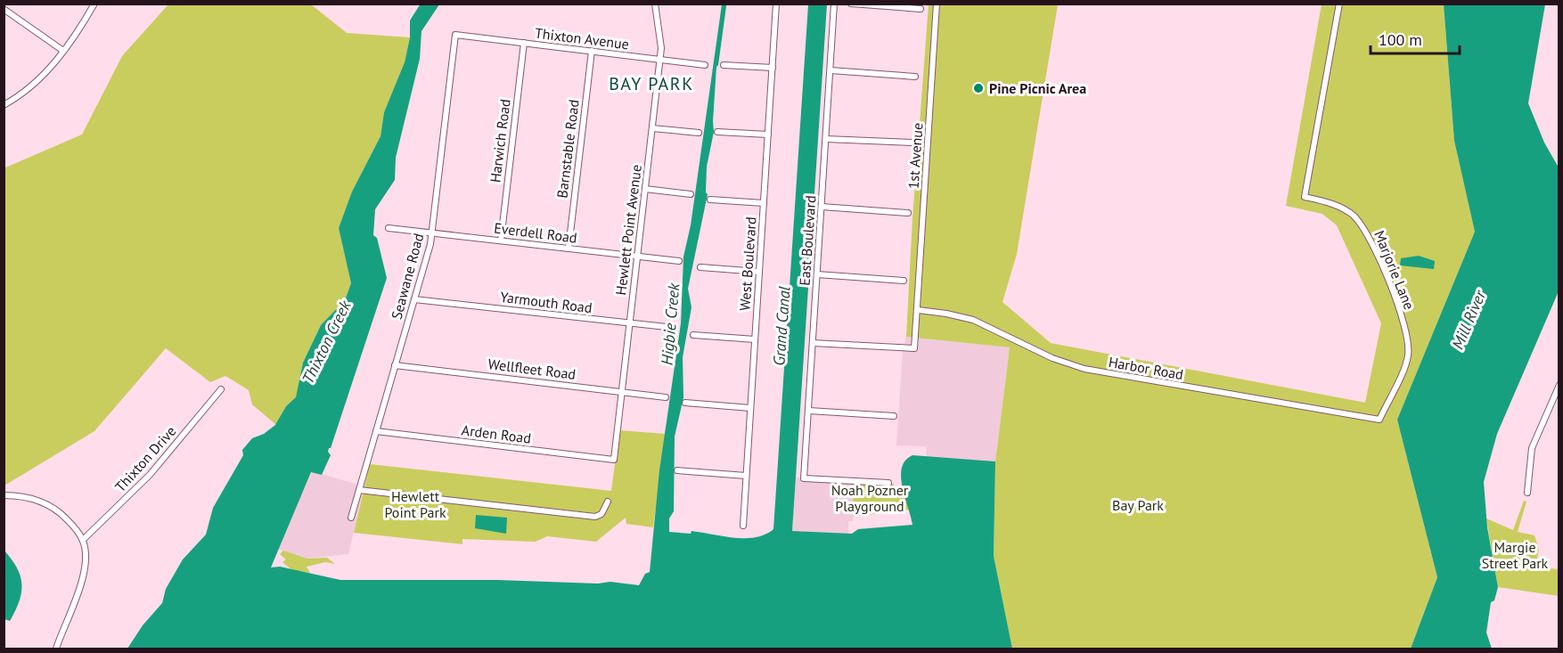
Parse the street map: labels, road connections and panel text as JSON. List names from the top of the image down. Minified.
{"streets":{"street":["Thixton Avenue","Harwich Road","Barnstable Road","1st Avenue","Hewlett Point Avenue","Everdell Road","East Boulevard","West Boulevard","Marjorie Lane","Seawane Road","Yarmouth Road","Harbor Road","Wellfleet Road","Arden Road","Thixton Drive"]},"crossings":[["Thixton Avenue","Harwich Road"],["Thixton Avenue","Barnstable Road"],["Thixton Avenue","Hewlett Point Avenue"],["Thixton Avenue","Seawane Road"],["Harwich Road","Everdell Road"],["Barnstable Road","Everdell Road"],["1st Avenue","East Boulevard"],["1st Avenue","Harbor Road"],["Hewlett Point Avenue","Everdell Road"],["Hewlett Point Avenue","Yarmouth Road"],["Hewlett Point Avenue","Wellfleet Road"],["Hewlett Point Avenue","Arden Road"],["Everdell Road","Seawane Road"],["Marjorie Lane","Harbor Road"],["Seawane Road","Yarmouth Road"],["Seawane Road","Wellfleet Road"],["Seawane Road","Arden Road"]],"districts":["BAY PARK"],"water":["Mill River","Higbie Creek","Grand Canal","Thixton Creek"],"parks":["Noah Pozner Playground","Hewlett Point Park","Bay Park","Margie Street Park"],"places":["Pine Picnic Area"],"scale_bar":"100 m"}
